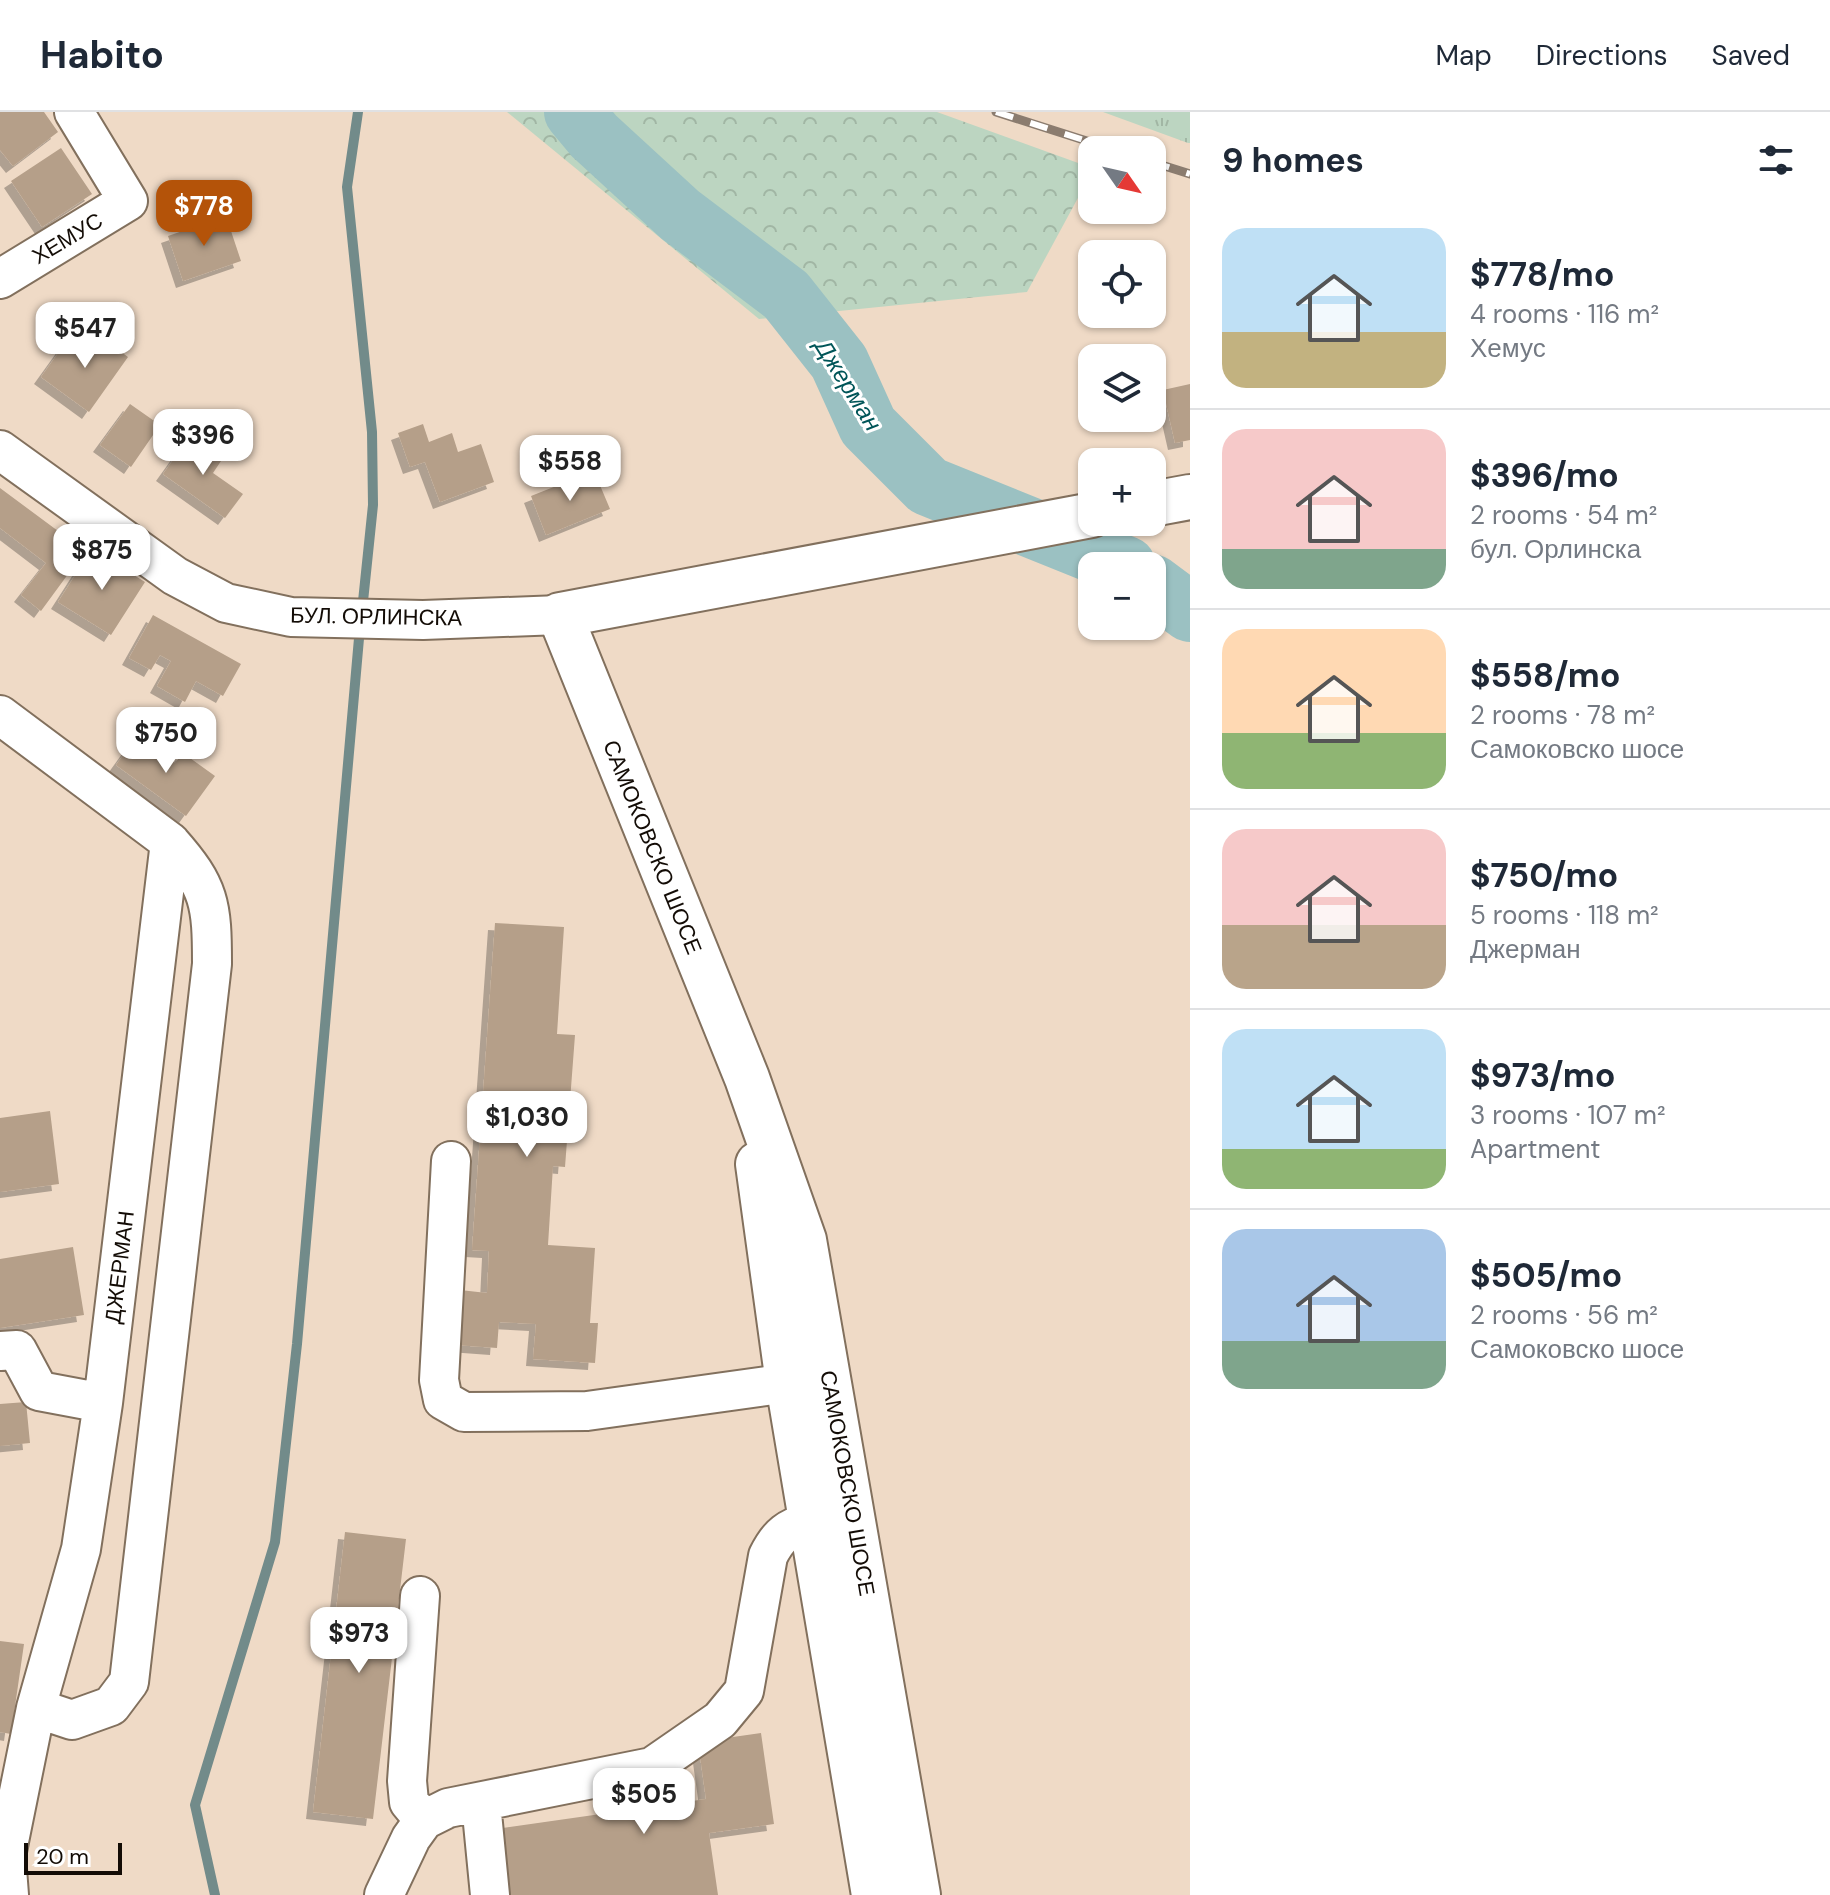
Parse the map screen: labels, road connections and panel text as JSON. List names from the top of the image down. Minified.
{"streets":{"main road":["САМОКОВСКО ШОСЕ"],"street":["ХЕМУС","БУЛ. ОРЛИНСКА","ДЖЕРМАН"]},"crossings":[["БУЛ. ОРЛИНСКА","САМОКОВСКО ШОСЕ"]],"water":["Джерман"],"scale_bar":"20 m","north":"bottom right","page":{"header":"Habito","nav":["Map","Directions","Saved"],"heading":"9 homes","map_buttons":["+","−"],"price":["$778","$547","$396","$558","$875","$750","$1,030","$973","$505"],"list":[{"name":"$778/mo","note":"4 rooms · 116 m² · Хемус"},{"name":"$396/mo","note":"2 rooms · 54 m² · бул. Орлинска"},{"name":"$558/mo","note":"2 rooms · 78 m² · Самоковско шосе"},{"name":"$750/mo","note":"5 rooms · 118 m² · Джерман"},{"name":"$973/mo","note":"3 rooms · 107 m² · Apartment"},{"name":"$505/mo","note":"2 rooms · 56 m² · Самоковско шосе"}],"scale":"20 m"}}
